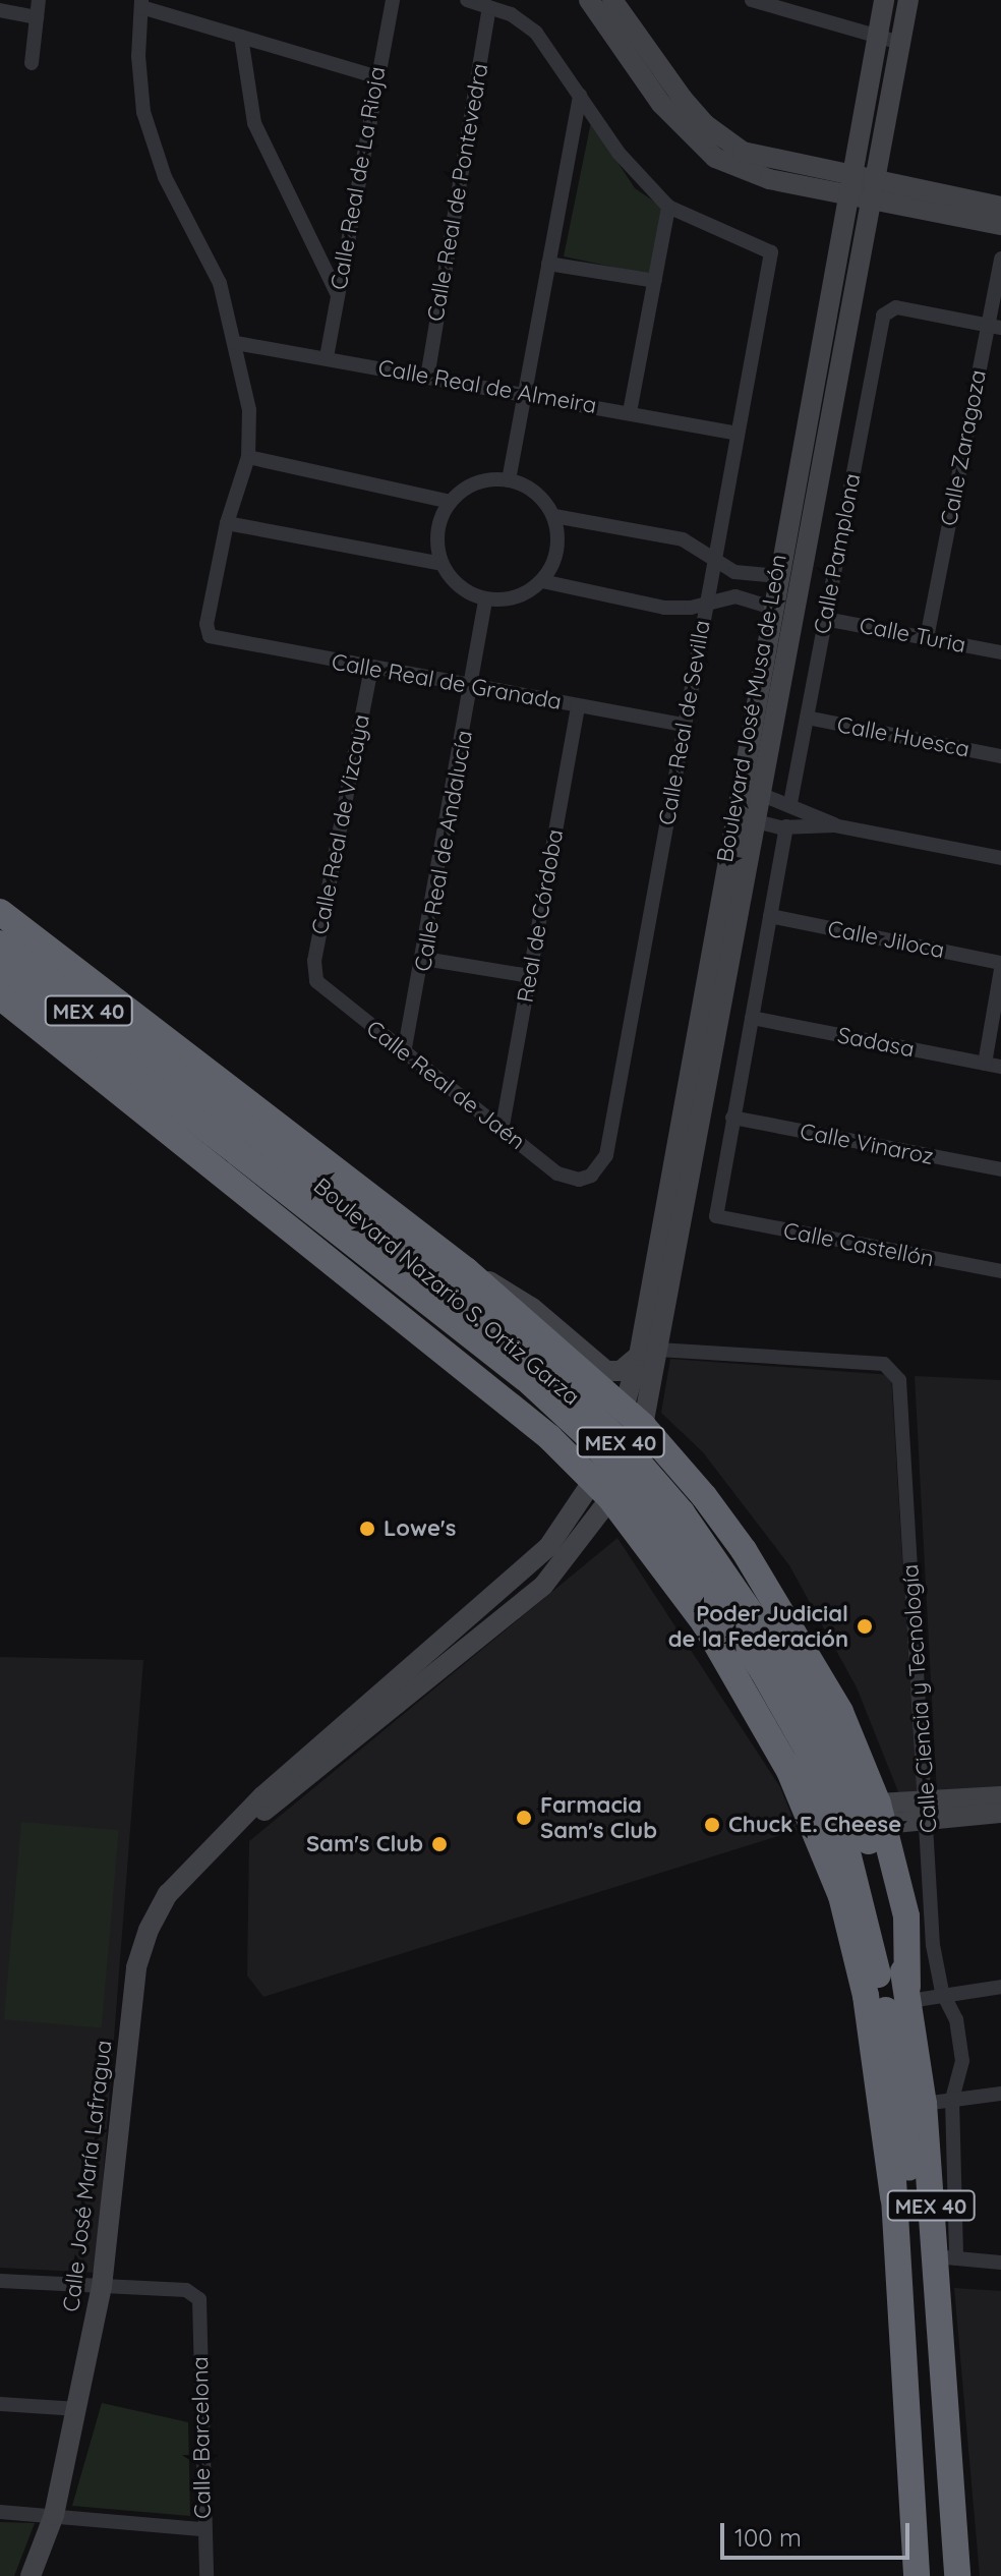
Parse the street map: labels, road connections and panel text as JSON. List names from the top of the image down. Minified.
{"streets":{"highway":["MEX 40","Boulevard Nazario S. Ortiz Garza"],"main road":["Boulevard José Musa de León","Calle José María Lafragua"],"street":["Calle Real de La Rioja","Calle Real de Pontevedra","Calle Real de Almeira","Calle Zaragoza","Calle Pamplona","Calle Turia","Calle Real de Granada","Calle Real de Sevilla","Calle Huesca","Calle Real de Vizcaya","Calle Real de Andalucía","Real de Córdoba","Calle Jiloca","Sadasa","Calle Real de Jaén","Calle Vinaroz","Calle Castellón","Calle Ciencia y Tecnología","Calle Barcelona"]},"crossings":[["Calle Real de La Rioja","Calle Real de Almeira"],["Calle Real de Pontevedra","Calle Real de Almeira"],["Calle Real de Almeira","Calle Real de Sevilla"],["Calle Zaragoza","Calle Pamplona"],["Calle Zaragoza","Calle Turia"],["Calle Pamplona","Calle Turia"],["Calle Pamplona","Calle Huesca"],["Calle Real de Granada","Calle Real de Sevilla"],["Calle Real de Granada","Calle Real de Vizcaya"],["Calle Real de Granada","Calle Real de Andalucía"],["Calle Real de Granada","Real de Córdoba"],["Boulevard José Musa de León","Calle Ciencia y Tecnología"],["Boulevard José Musa de León","Calle José María Lafragua"],["Calle Real de Sevilla","Calle Real de Jaén"],["Calle Real de Vizcaya","Calle Real de Jaén"],["Calle Real de Andalucía","Calle Real de Jaén"],["Real de Córdoba","Calle Real de Jaén"],["Calle Vinaroz","Calle Castellón"],["Boulevard Nazario S. Ortiz Garza","Calle Ciencia y Tecnología"],["Calle José María Lafragua","Calle Barcelona"]],"places":["Lowe's","Poder Judicial de la Federación","Farmacia Sam's Club","Chuck E. Cheese","Sam's Club"],"scale_bar":"100 m"}
